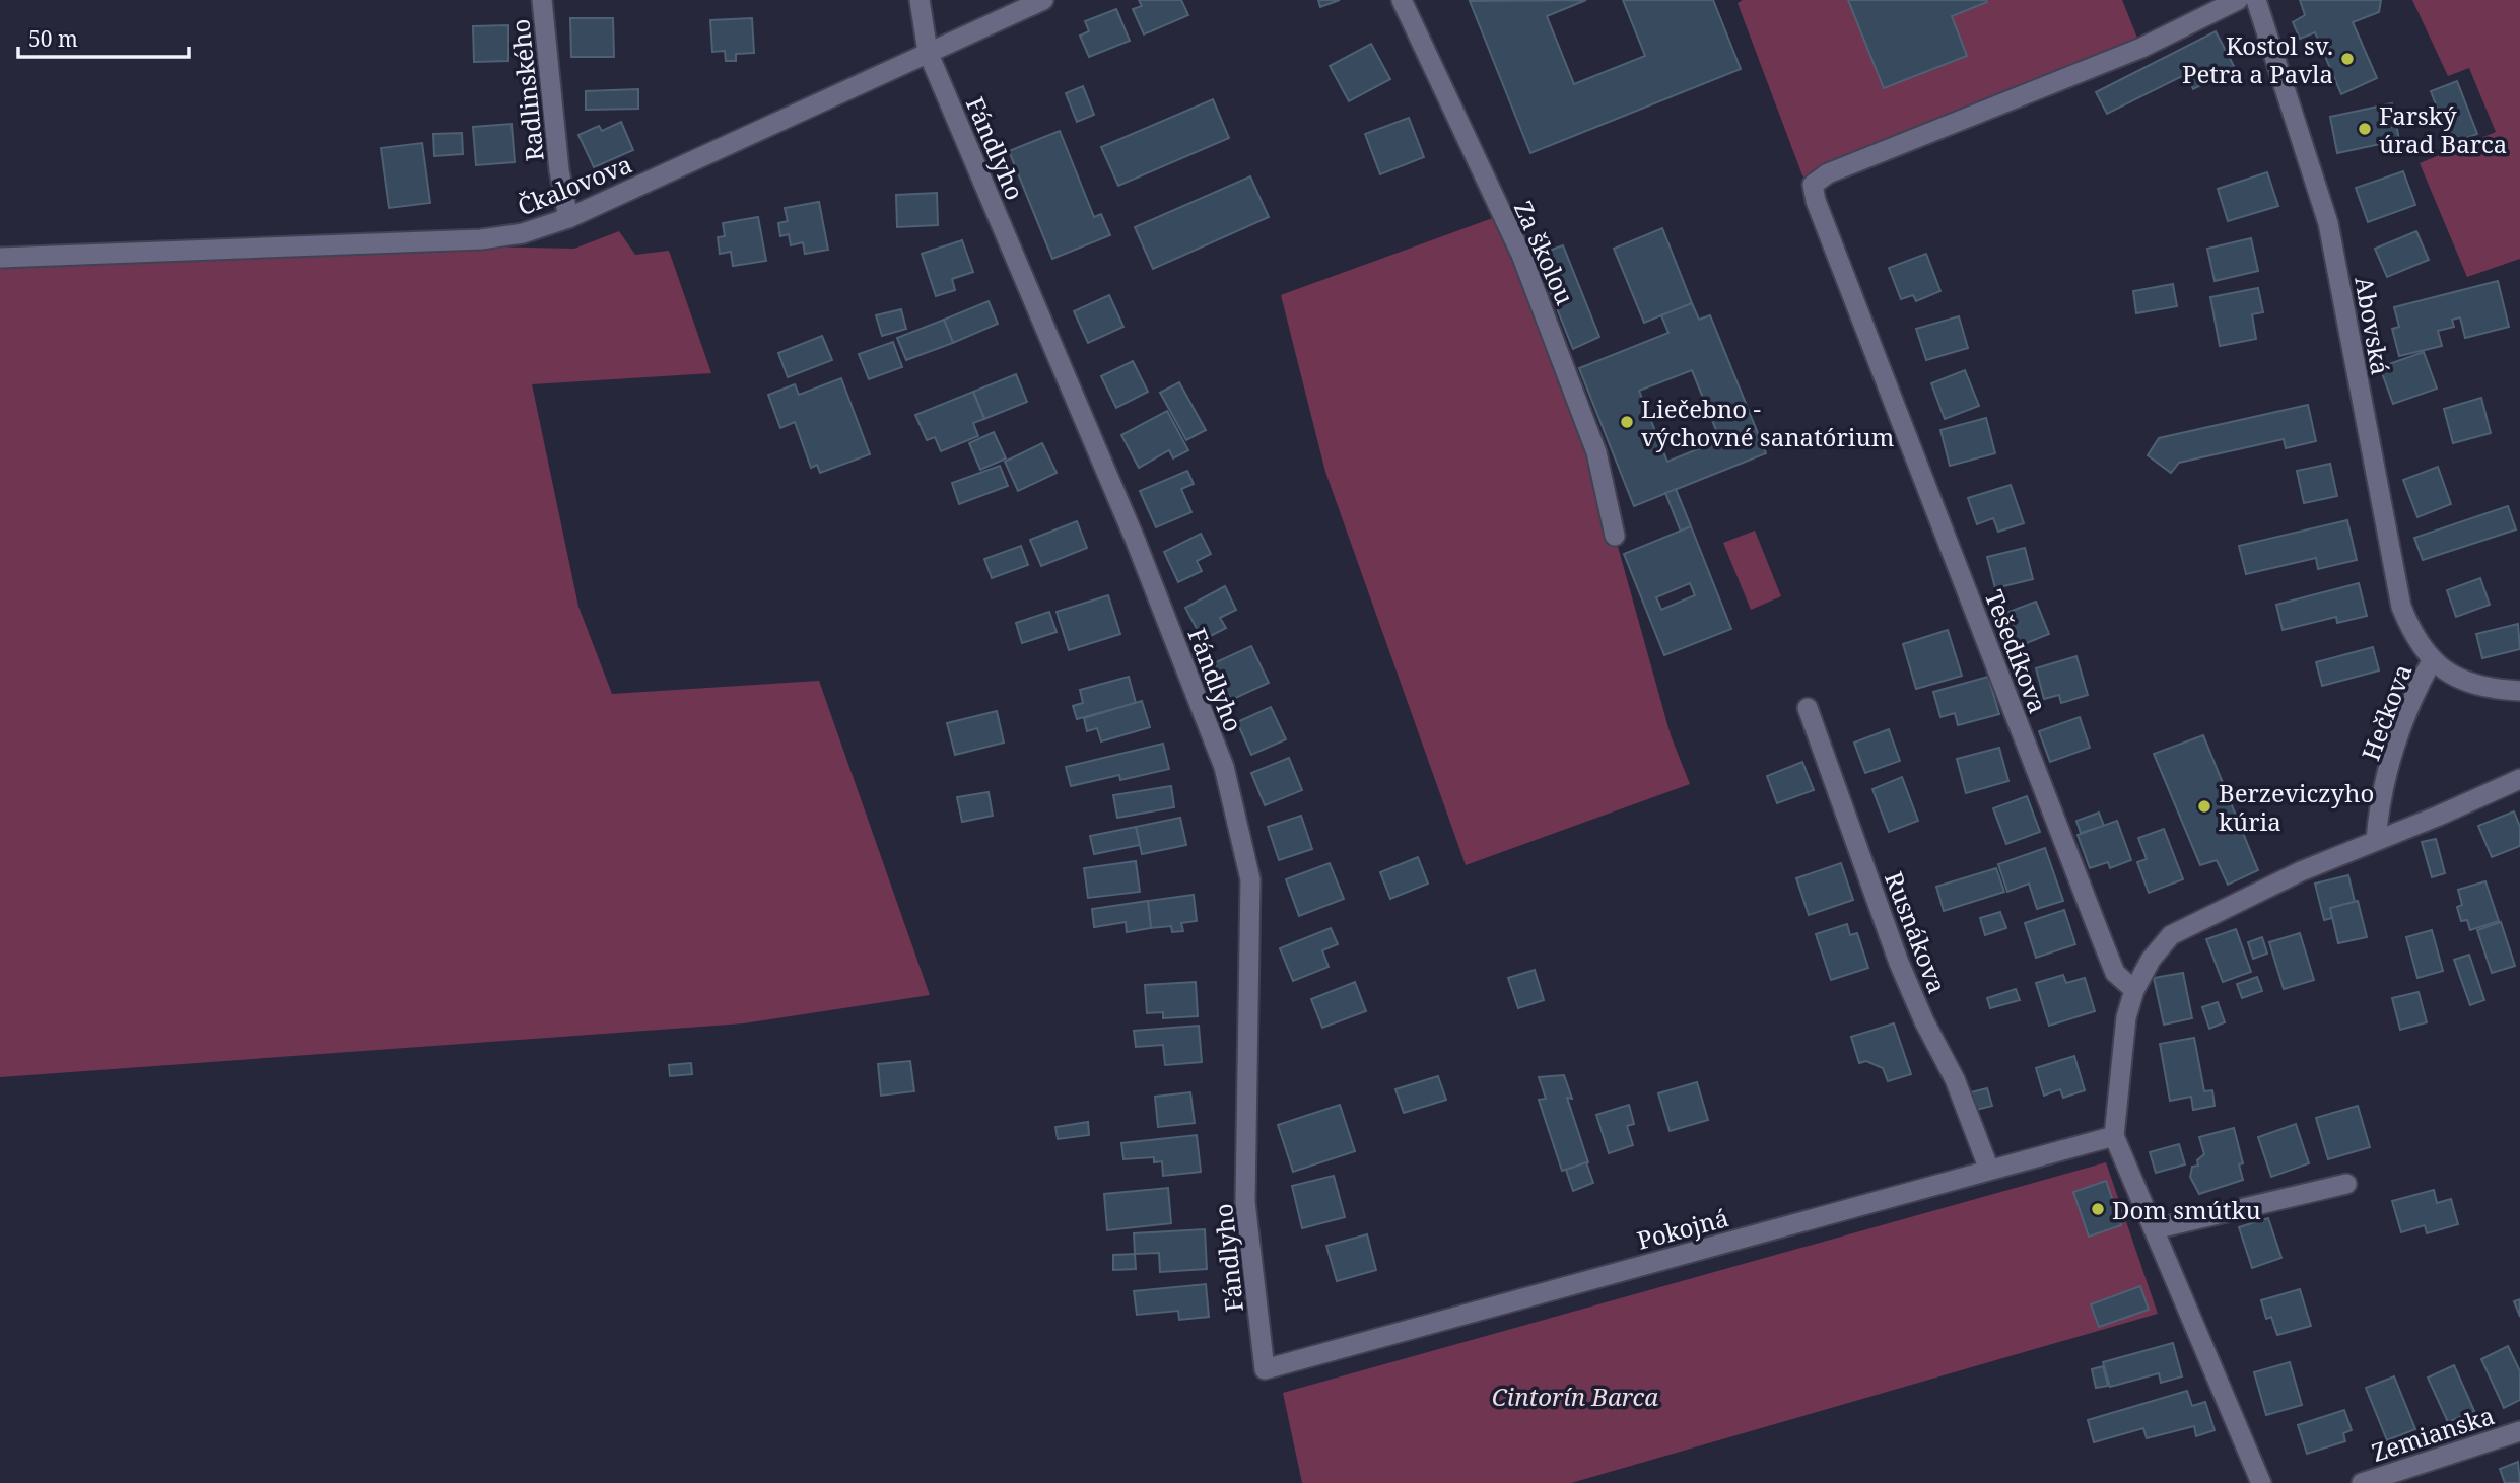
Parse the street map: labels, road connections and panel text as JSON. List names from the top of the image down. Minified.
{"streets":{"street":["Radlinského","Fándlyho","Čkalovova","Za školou","Abovská","Tešedíkova","Hečkova","Rusnákova","Pokojná","Zemianska"]},"crossings":[["Radlinského","Čkalovova"],["Fándlyho","Čkalovova"],["Fándlyho","Pokojná"],["Abovská","Hečkova"],["Rusnákova","Pokojná"]],"parks":["Cintorín Barca"],"places":["Kostol sv. Petra a Pavla","Farský úrad Barca","Liečebno - výchovné sanatórium","Berzeviczyho kúria","Dom smútku"],"scale_bar":"50 m"}
